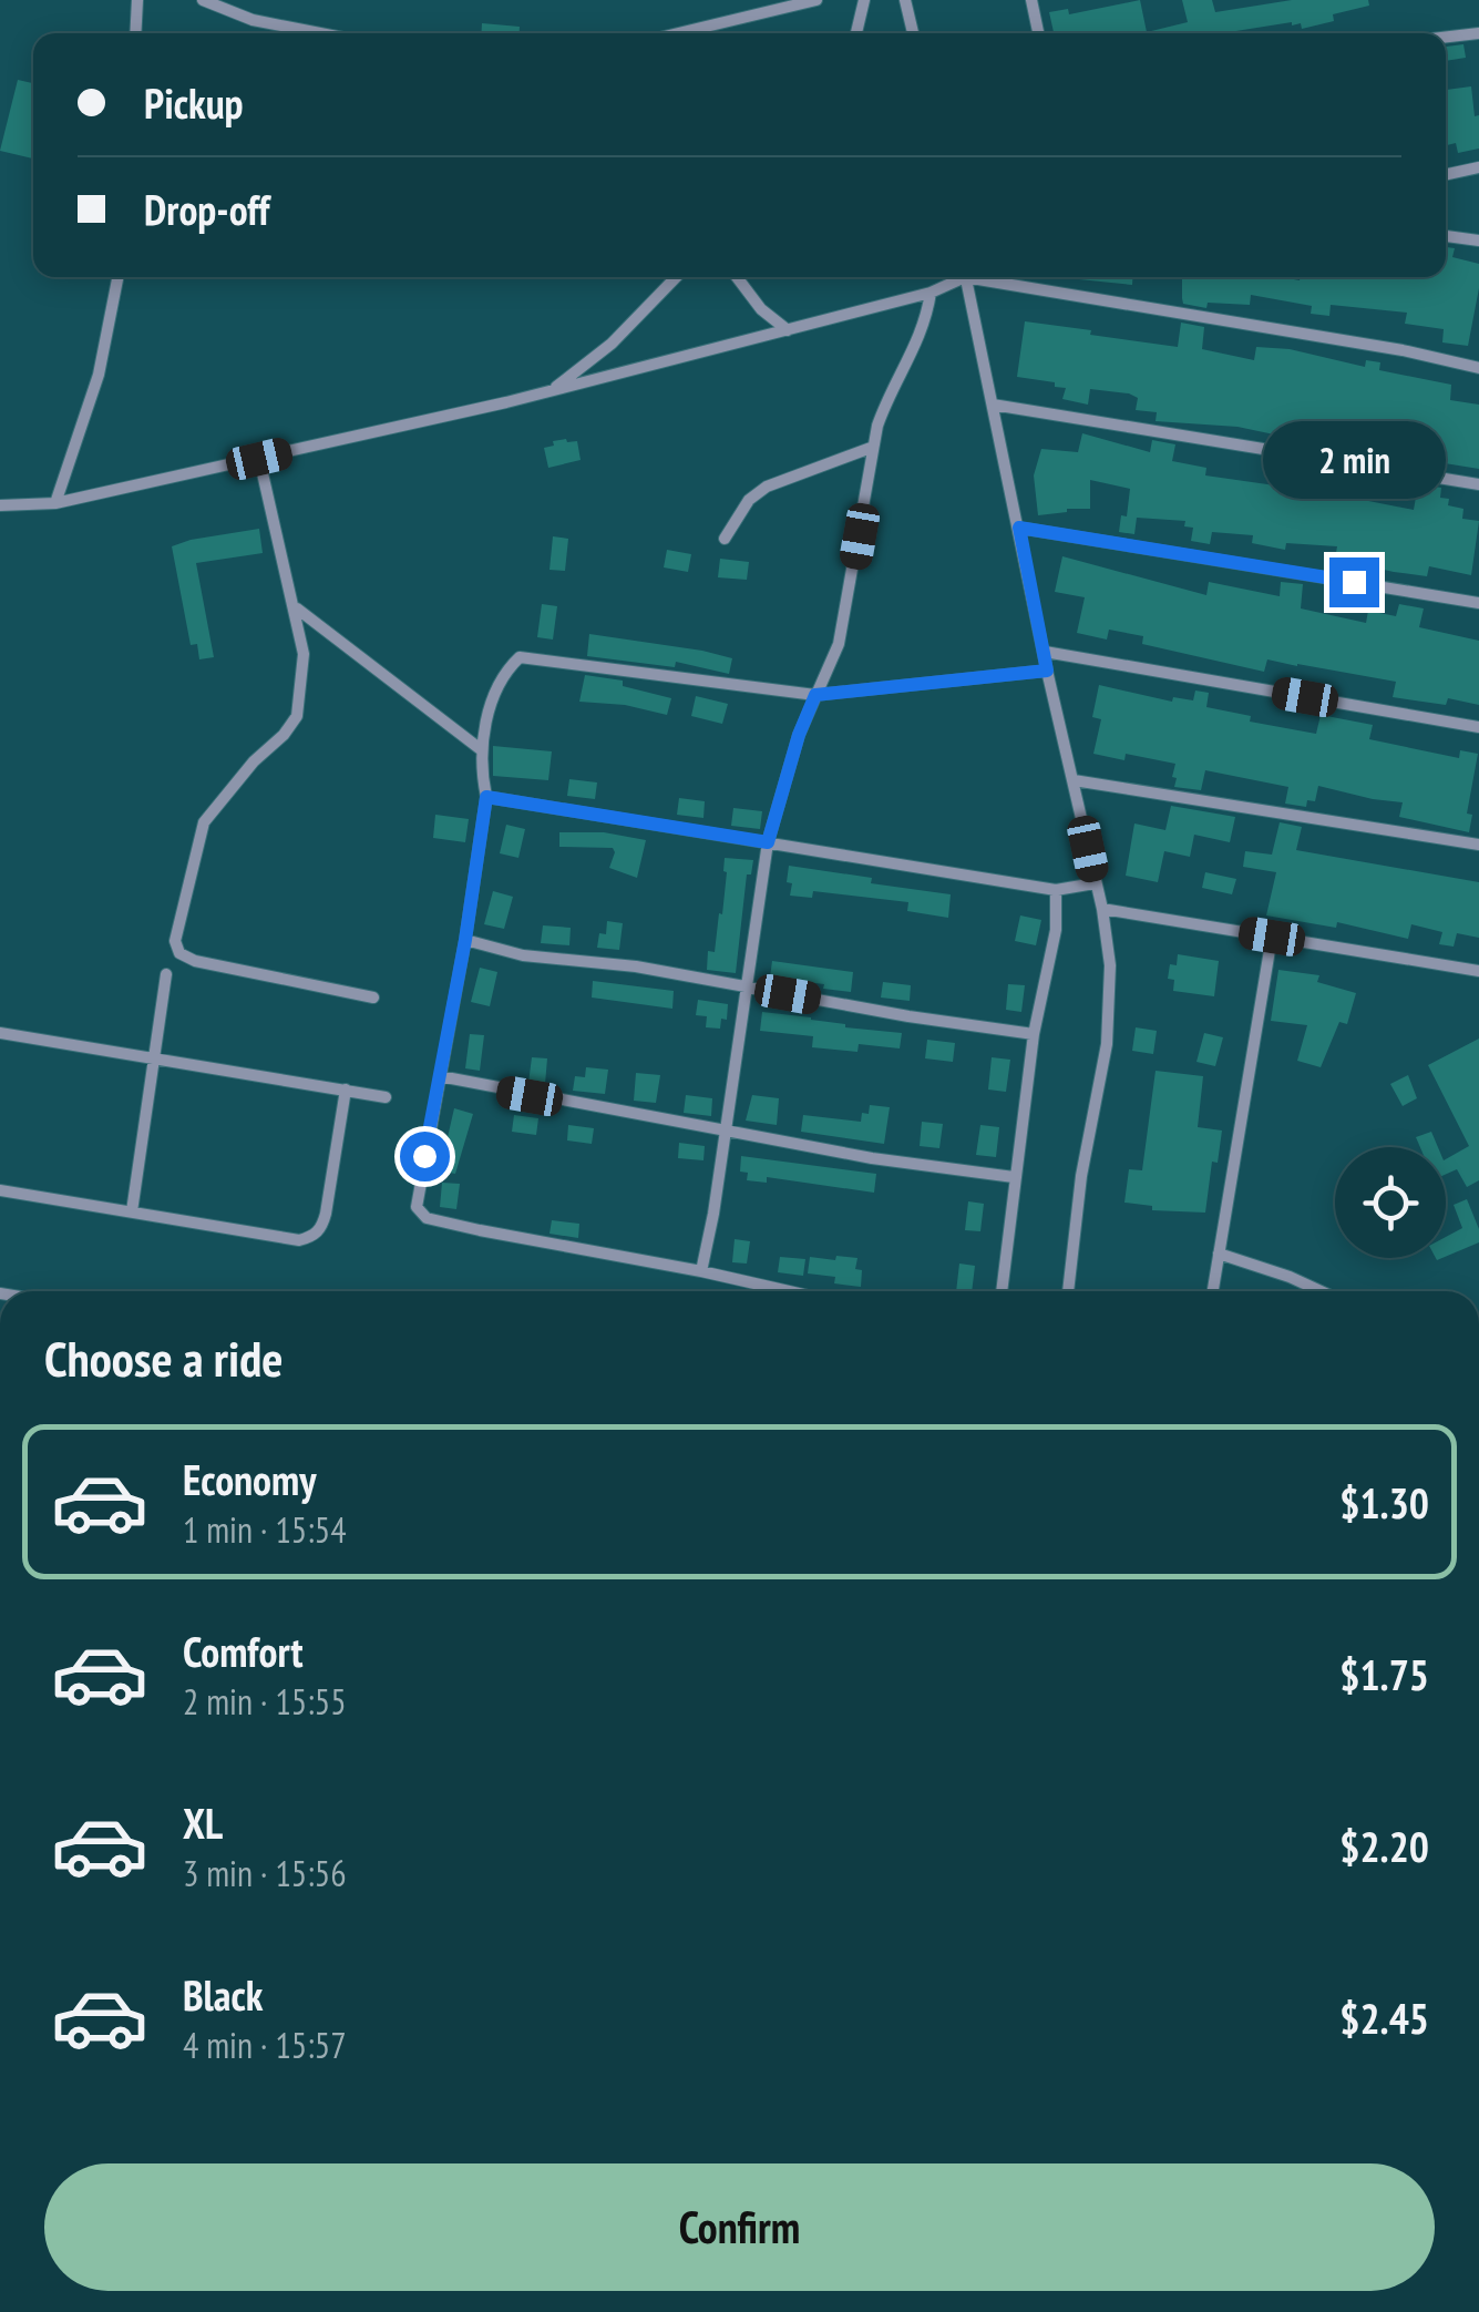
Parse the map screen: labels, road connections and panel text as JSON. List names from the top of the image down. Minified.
{"page":{"banner":["Pickup","Drop-off"],"bubble":"2 min","heading":"Choose a ride","list":[{"name":"Economy","note":"1 min · 15:54","value":"$1.30"},{"name":"Comfort","note":"2 min · 15:55","value":"$1.75"},{"name":"XL","note":"3 min · 15:56","value":"$2.20"},{"name":"Black","note":"4 min · 15:57","value":"$2.45"}],"buttons":"Confirm"}}
